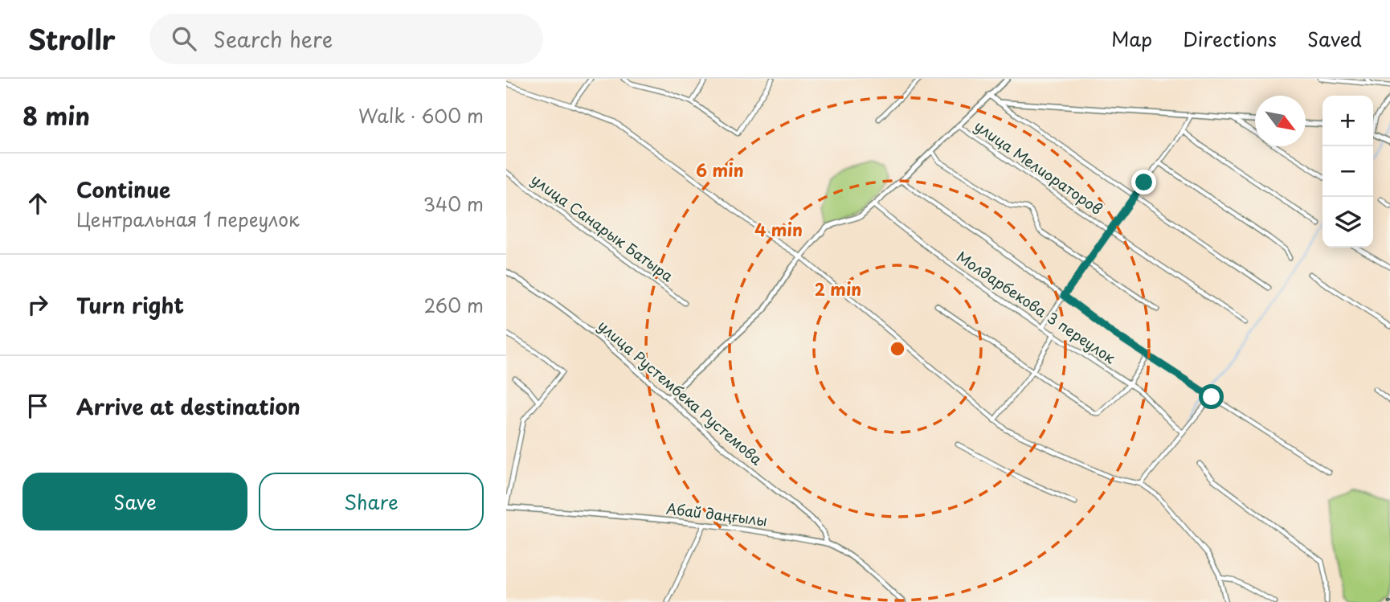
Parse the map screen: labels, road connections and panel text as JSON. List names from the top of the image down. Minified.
{"streets":{"street":["улица Мелиораторов","улица Санарык Батыра","Молдарбекова 3 переулок","улица Рустембека Рустемова","Абай даңғылы"]},"crossings":[["улица Рустембека Рустемова","Абай даңғылы"]],"north":"bottom right","page":{"header":"Strollr","search":"Search here","nav":["Map","Directions","Saved"],"heading":["8 min","Walk · 600 m"],"map_buttons":["+","−"],"list":[["Continue","Центральная 1 переулок","340 m"],["Turn right","260 m"],"Arrive at destination"],"buttons":["Save","Share"]},"rings":["6 min","4 min","2 min"]}
